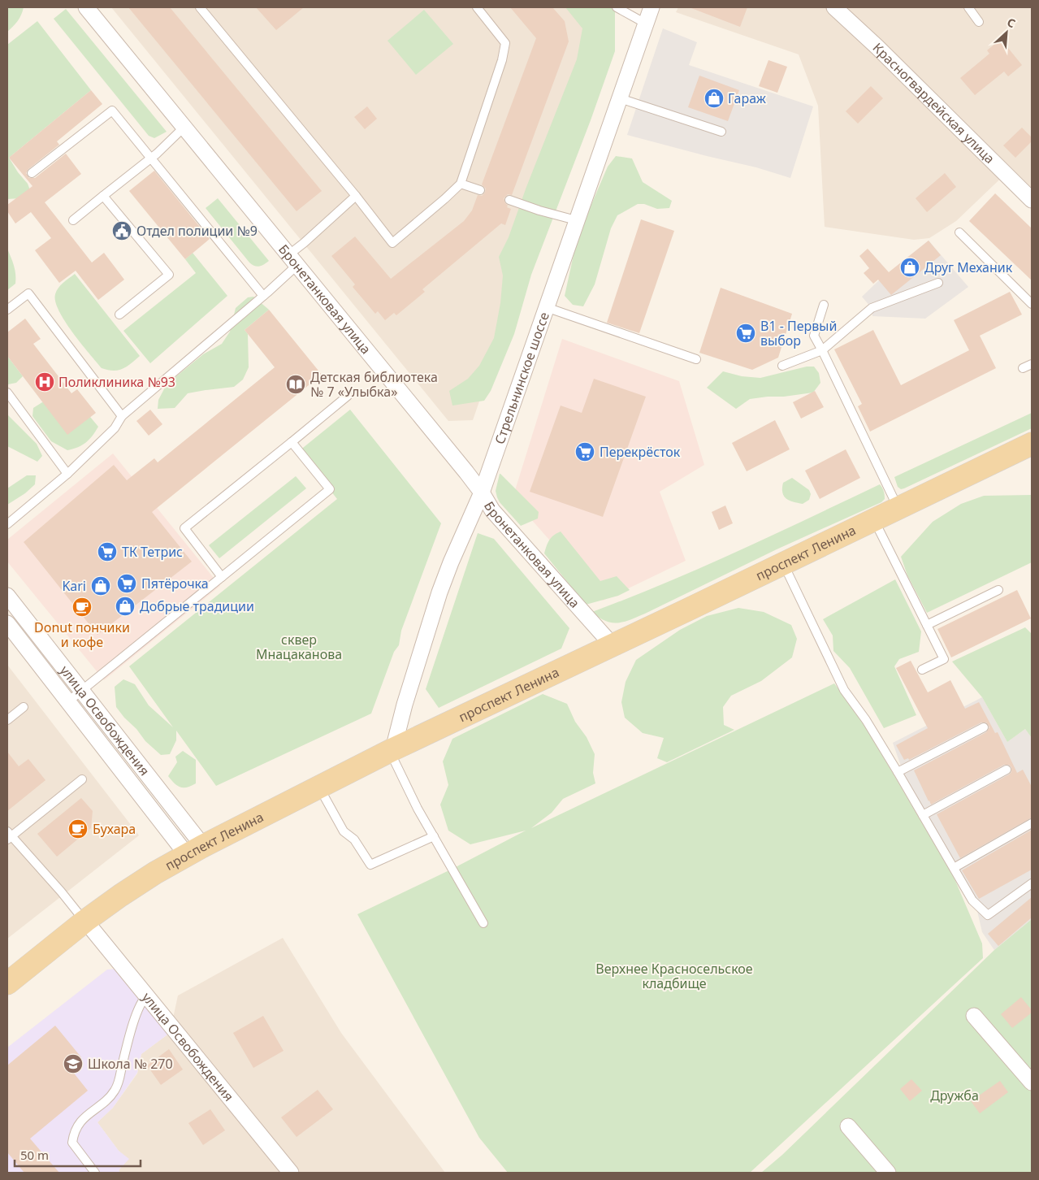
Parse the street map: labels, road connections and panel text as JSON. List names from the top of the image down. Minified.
{"streets":{"main road":["проспект Ленина"],"street":["Красногвардейская улица","Бронетанковая улица","Стрельнинское шоссе","улица Освобождения"]},"crossings":[["Бронетанковая улица","Стрельнинское шоссе"],["Бронетанковая улица","проспект Ленина"],["Стрельнинское шоссе","проспект Ленина"],["проспект Ленина","улица Освобождения"]],"parks":["сквер Мнацаканова","Верхнее Красносельское кладбище","Дружба"],"places":{"shop":["Гараж","Друг Механик","Kari","Добрые традиции"],"public building":["Отдел полиции №9"],"supermarket":["В1 - Первый выбор","Перекрёсток","ТК Тетрис","Пятёрочка"],"hospital":["Поликлиника №93"],"library":["Детская библиотека № 7 «Улыбка»"],"cafe":["Donut пончики и кофе","Бухара"],"school or university":["Школа № 270"]},"scale_bar":"50 m","north":"top right"}
